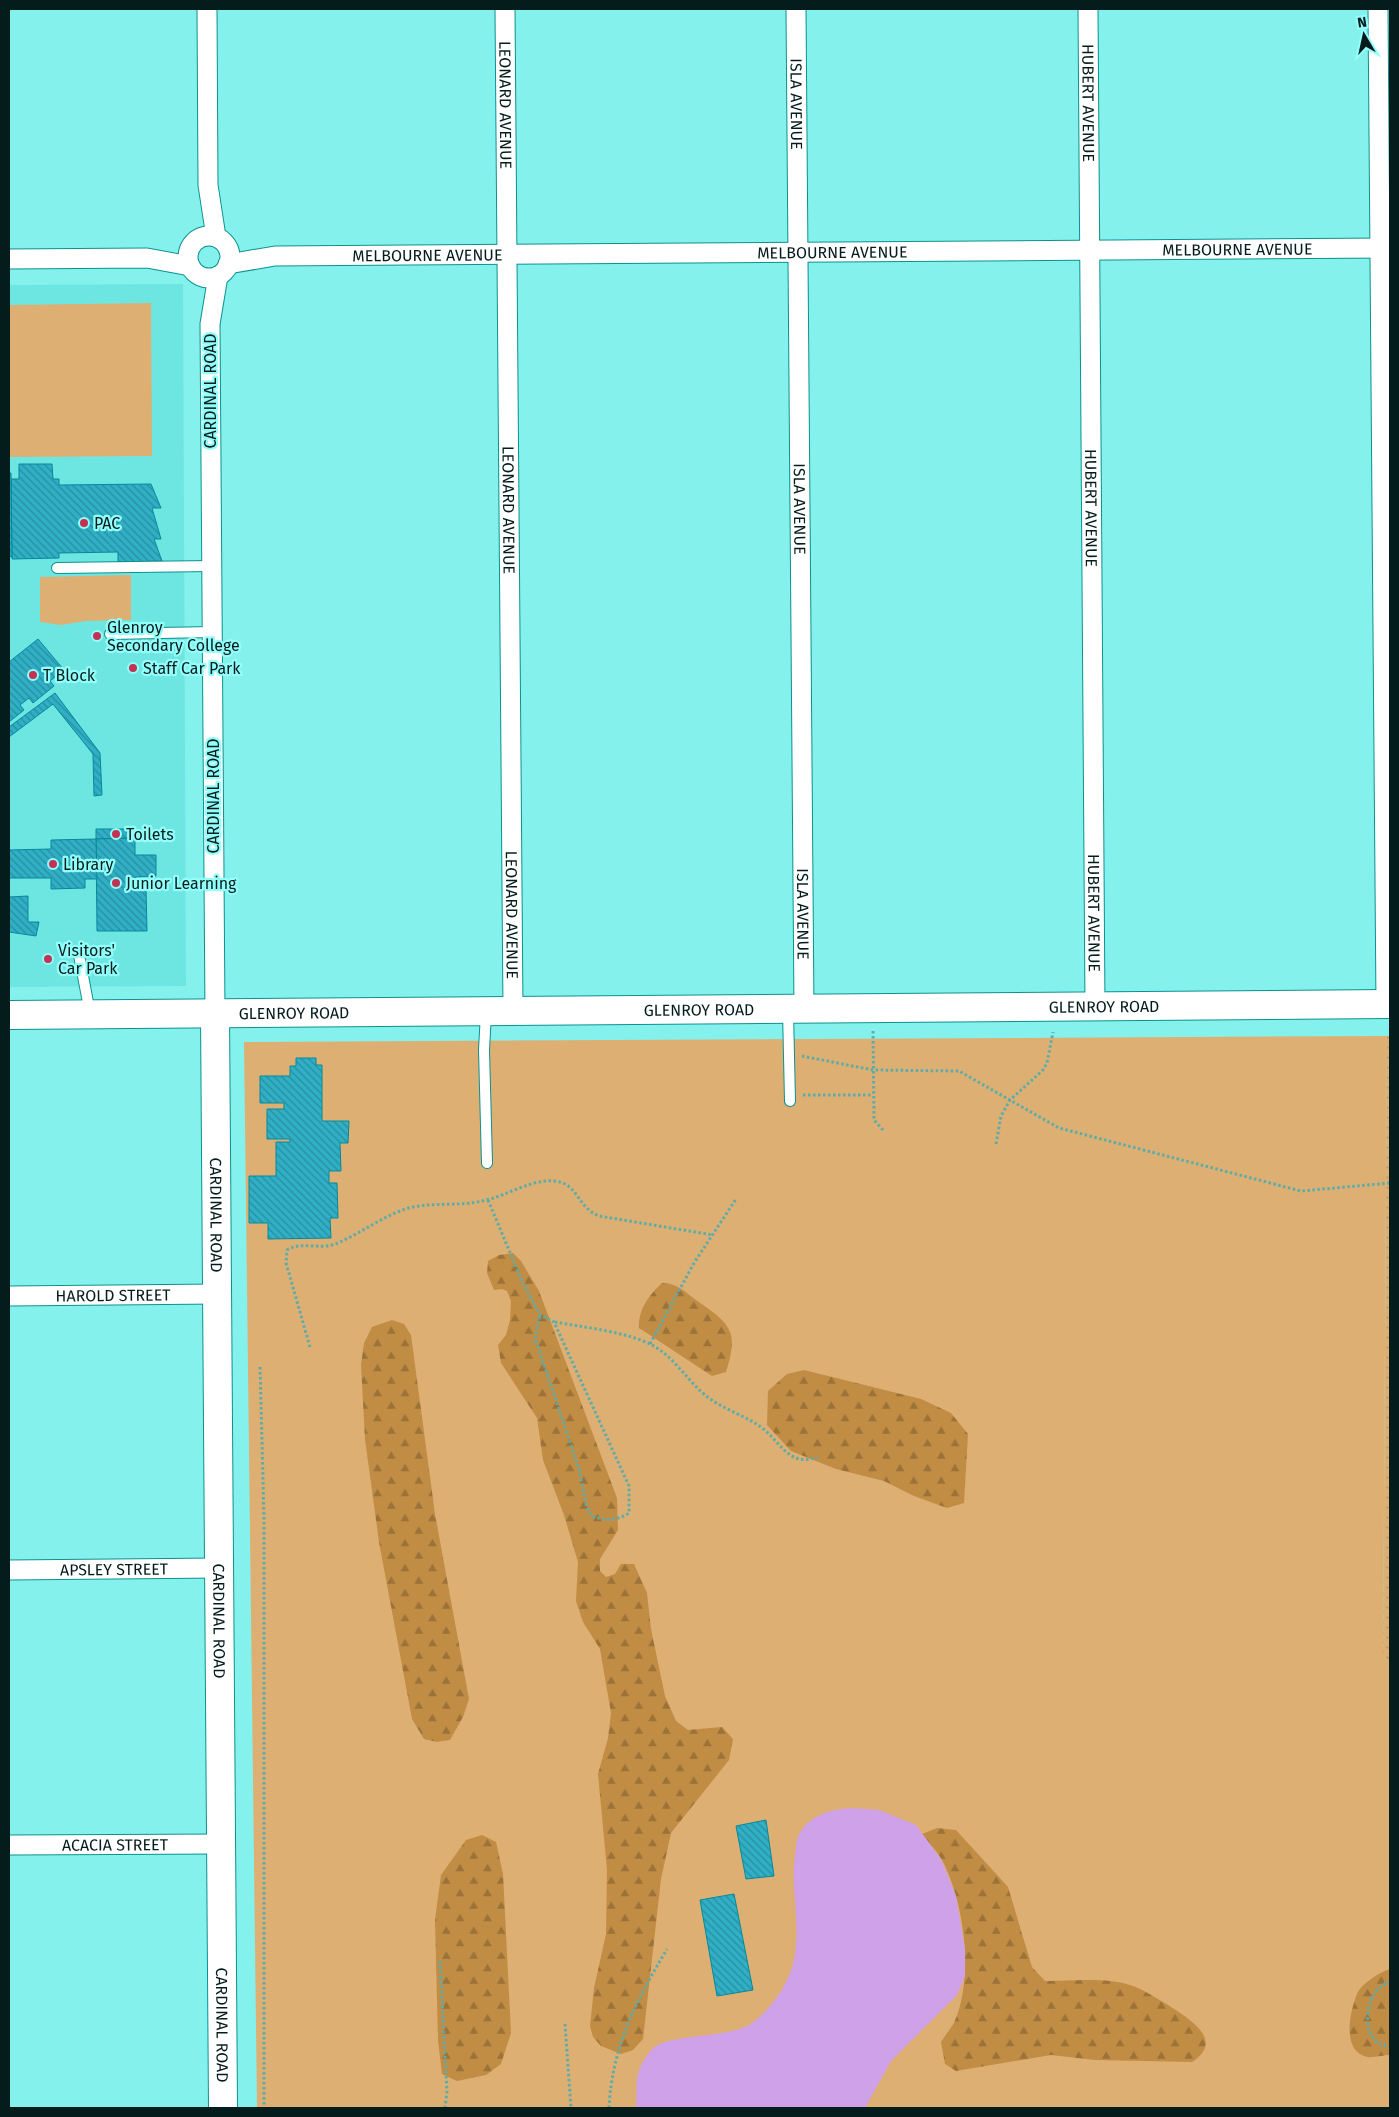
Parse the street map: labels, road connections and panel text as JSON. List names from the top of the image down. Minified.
{"streets":{"street":["HUBERT AVENUE","ISLA AVENUE","LEONARD AVENUE","MELBOURNE AVENUE","CARDINAL ROAD","GLENROY ROAD","HAROLD STREET","APSLEY STREET","ACACIA STREET"]},"crossings":[["HUBERT AVENUE","MELBOURNE AVENUE"],["HUBERT AVENUE","GLENROY ROAD"],["ISLA AVENUE","MELBOURNE AVENUE"],["ISLA AVENUE","GLENROY ROAD"],["LEONARD AVENUE","MELBOURNE AVENUE"],["LEONARD AVENUE","GLENROY ROAD"],["MELBOURNE AVENUE","CARDINAL ROAD"],["CARDINAL ROAD","GLENROY ROAD"],["CARDINAL ROAD","HAROLD STREET"],["CARDINAL ROAD","APSLEY STREET"],["CARDINAL ROAD","ACACIA STREET"]],"places":["PAC","Glenroy Secondary College","Staff Car Park","T Block","Toilets","Library","Junior Learning","Visitors' Car Park"],"north":"top"}
